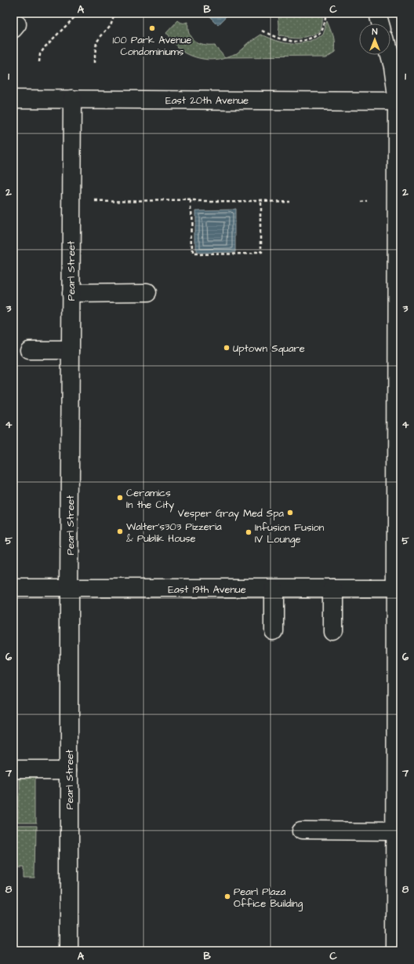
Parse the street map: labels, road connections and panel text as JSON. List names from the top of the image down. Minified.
{"streets":{"street":["East 20th Avenue","Pearl Street","East 19th Avenue"]},"crossings":[["East 20th Avenue","Pearl Street"],["Pearl Street","East 19th Avenue"]],"places":["100 Park Avenue Condominiums","Uptown Square","Ceramics In the City","Vesper Gray Med Spa","Walter’s303 Pizzeria & Publik House","Infusion Fusion IV Lounge","Pearl Plaza Office Building"],"north":"top","grid":{"columns":["A","B","C"],"rows":["1","2","3","4","5","6","7","8"]}}
